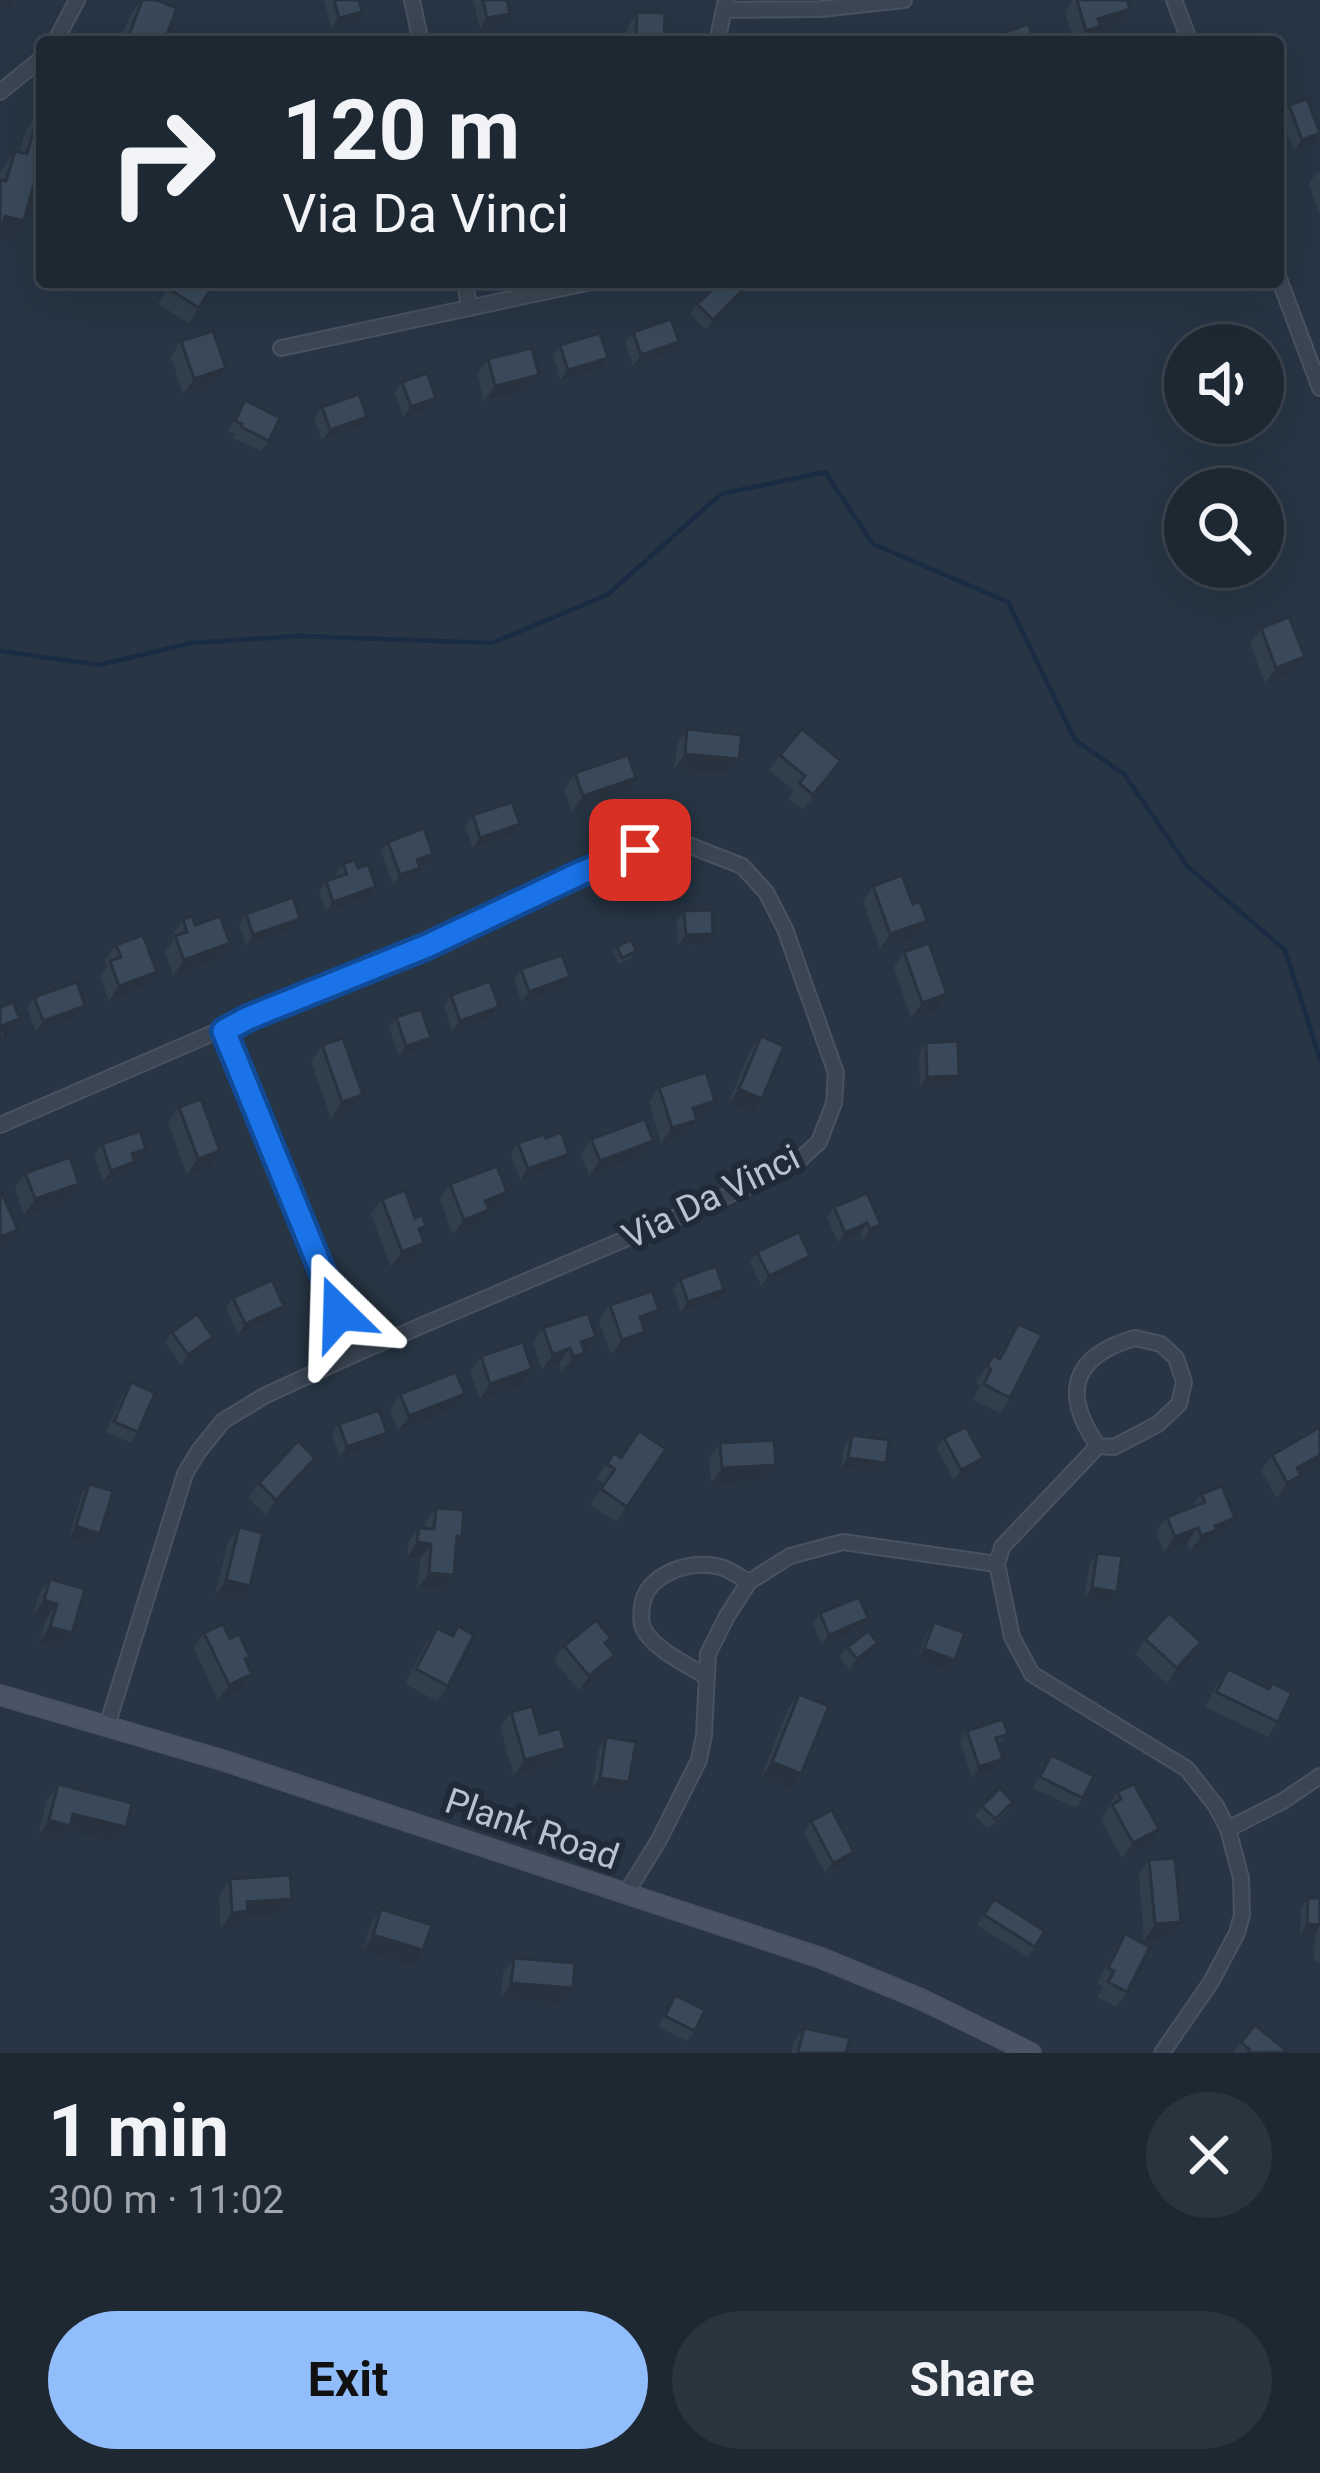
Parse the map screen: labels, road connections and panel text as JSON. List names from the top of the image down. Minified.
{"streets":{"street":["Via Da Vinci","Plank Road"]},"crossings":[["Via Da Vinci","Plank Road"]],"page":{"turn":["120 m","Via Da Vinci"],"heading":["1 min","300 m · 11:02"],"buttons":["Exit","Share"]}}
